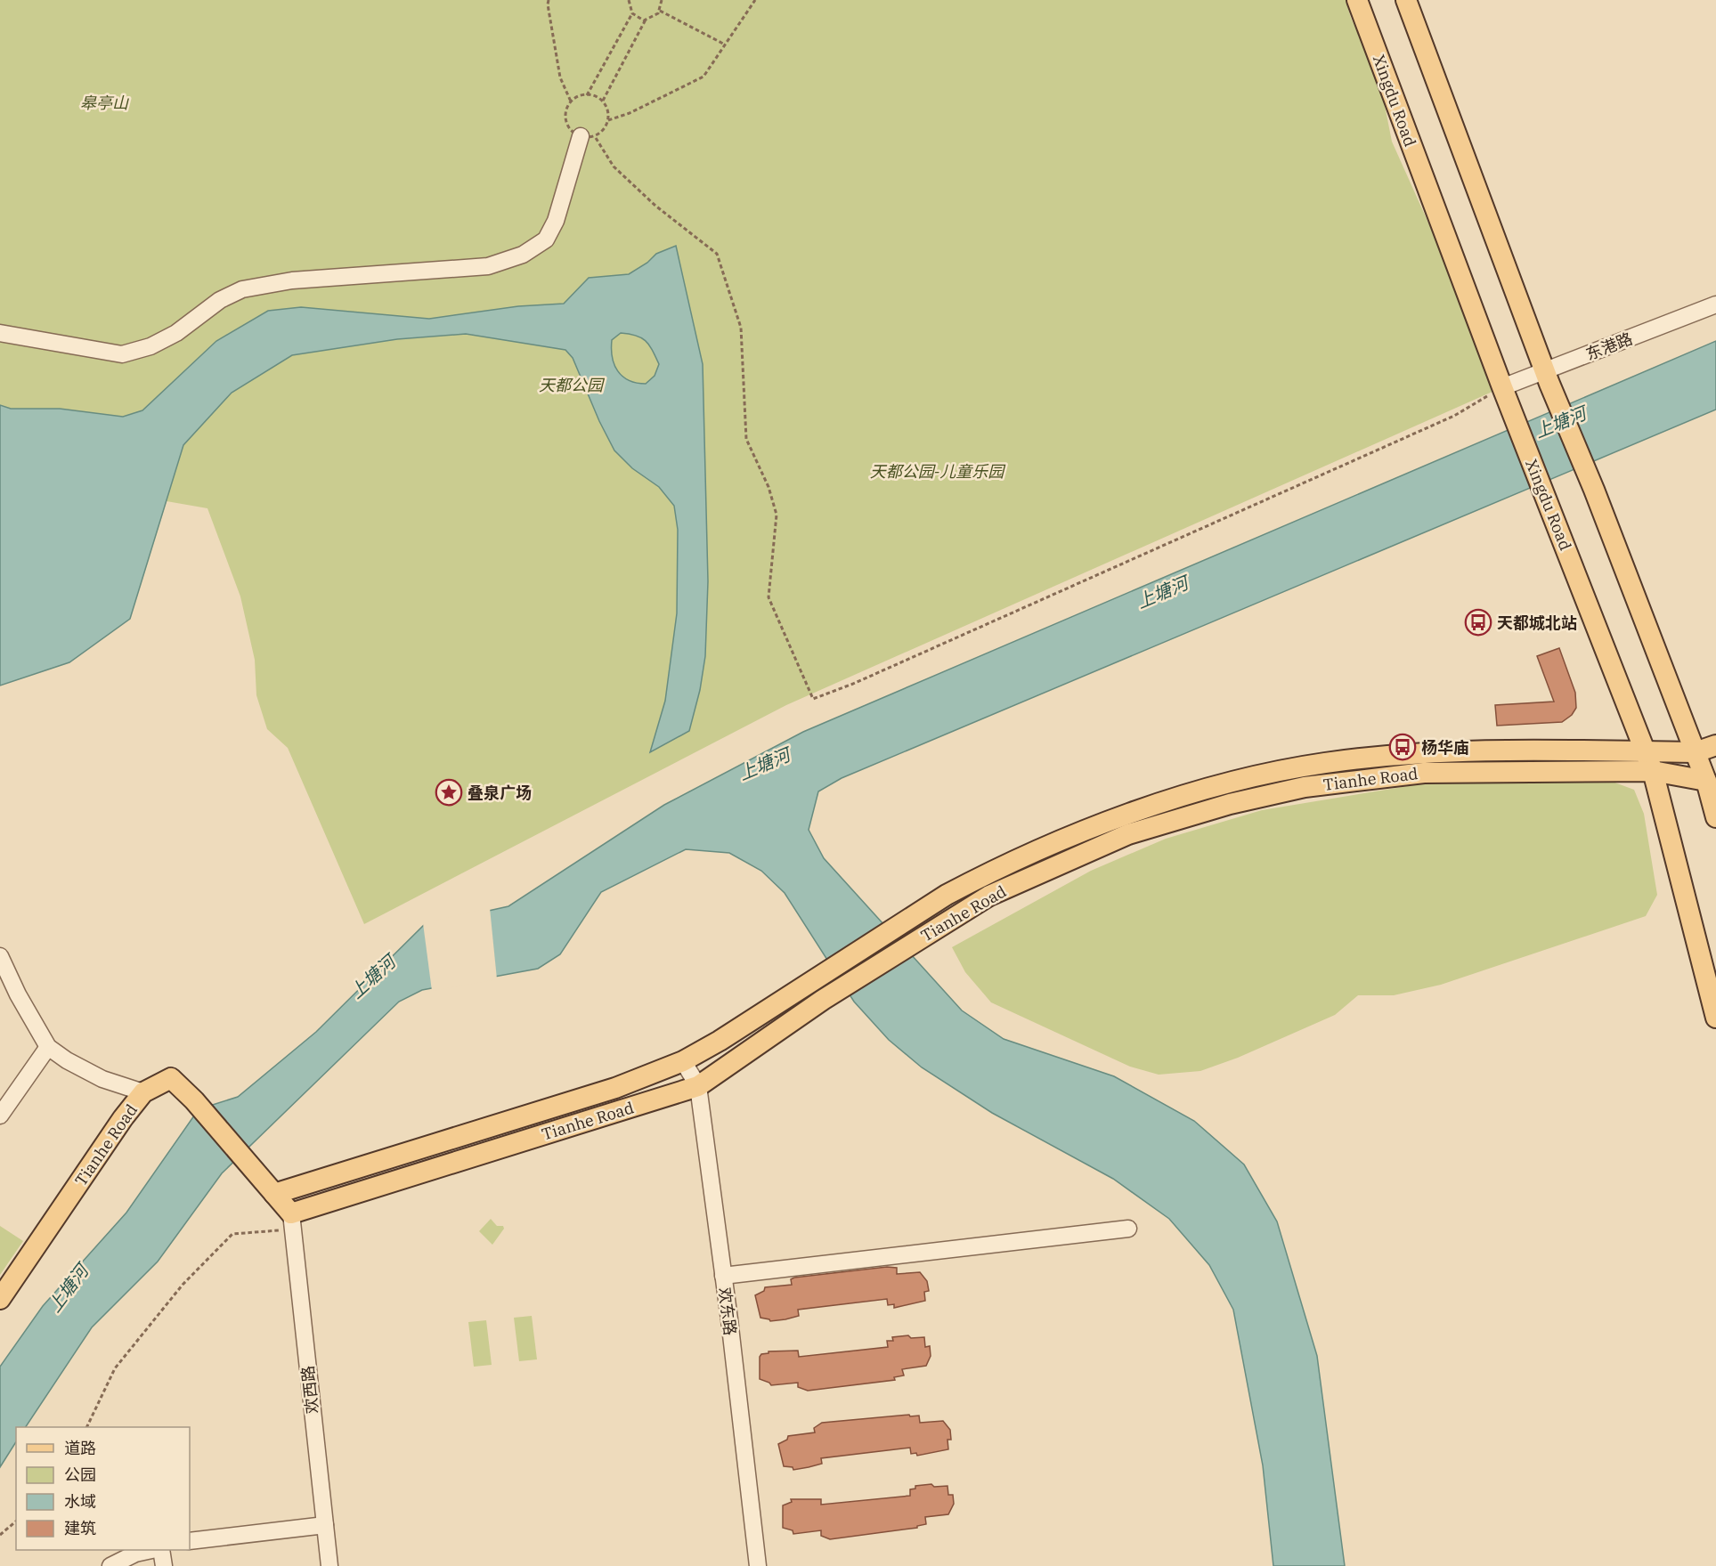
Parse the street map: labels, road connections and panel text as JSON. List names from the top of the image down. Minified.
{"streets":{"main road":["Xingdu Road","Tianhe Road"],"street":["东港路","欢东路","欢西路"]},"crossings":[["Xingdu Road","东港路"],["Xingdu Road","Tianhe Road"],["Tianhe Road","欢东路"],["Tianhe Road","欢西路"]],"water":["上塘河"],"parks":["皋亭山","天都公园","天都公园-儿童乐园"],"places":{"bus stop":["天都城北站","杨华庙"],"place":["叠泉广场"]},"legend":["道路","公园","水域","建筑"]}
